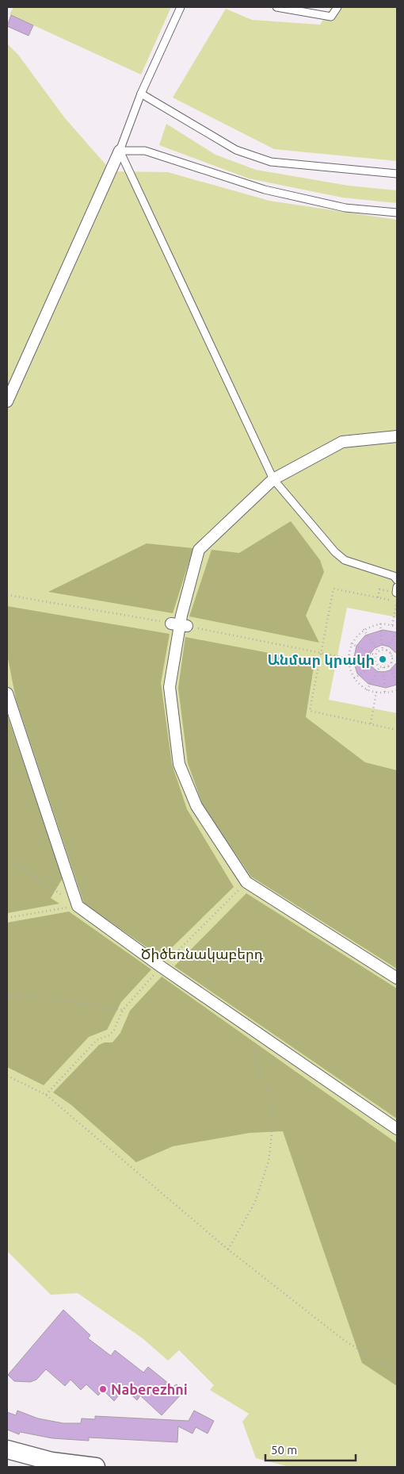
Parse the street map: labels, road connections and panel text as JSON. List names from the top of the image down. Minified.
{"parks":["Ծիծեռնակաբերդ"],"places":["Անմար կրակի","Naberezhni"],"scale_bar":"50 m"}
